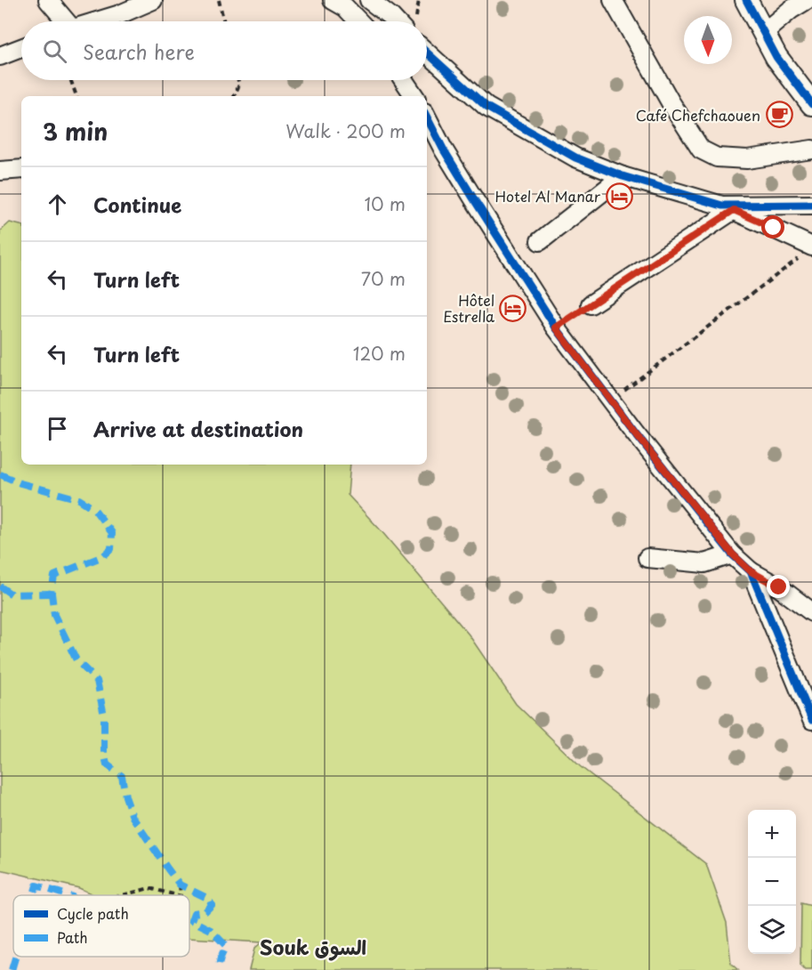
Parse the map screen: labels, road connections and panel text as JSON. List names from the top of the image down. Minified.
{"districts":["Souk السوق"],"places":{"cafe":["Café Chefchaouen"],"hotel":["Hotel Al Manar","Hôtel Estrella"]},"legend":["Cycle path","Path"],"north":"bottom","page":{"search":"Search here","heading":["3 min","Walk · 200 m"],"list":[["Continue","10 m"],["Turn left","70 m"],["Turn left","120 m"],"Arrive at destination"],"map_buttons":["+","−"]}}
